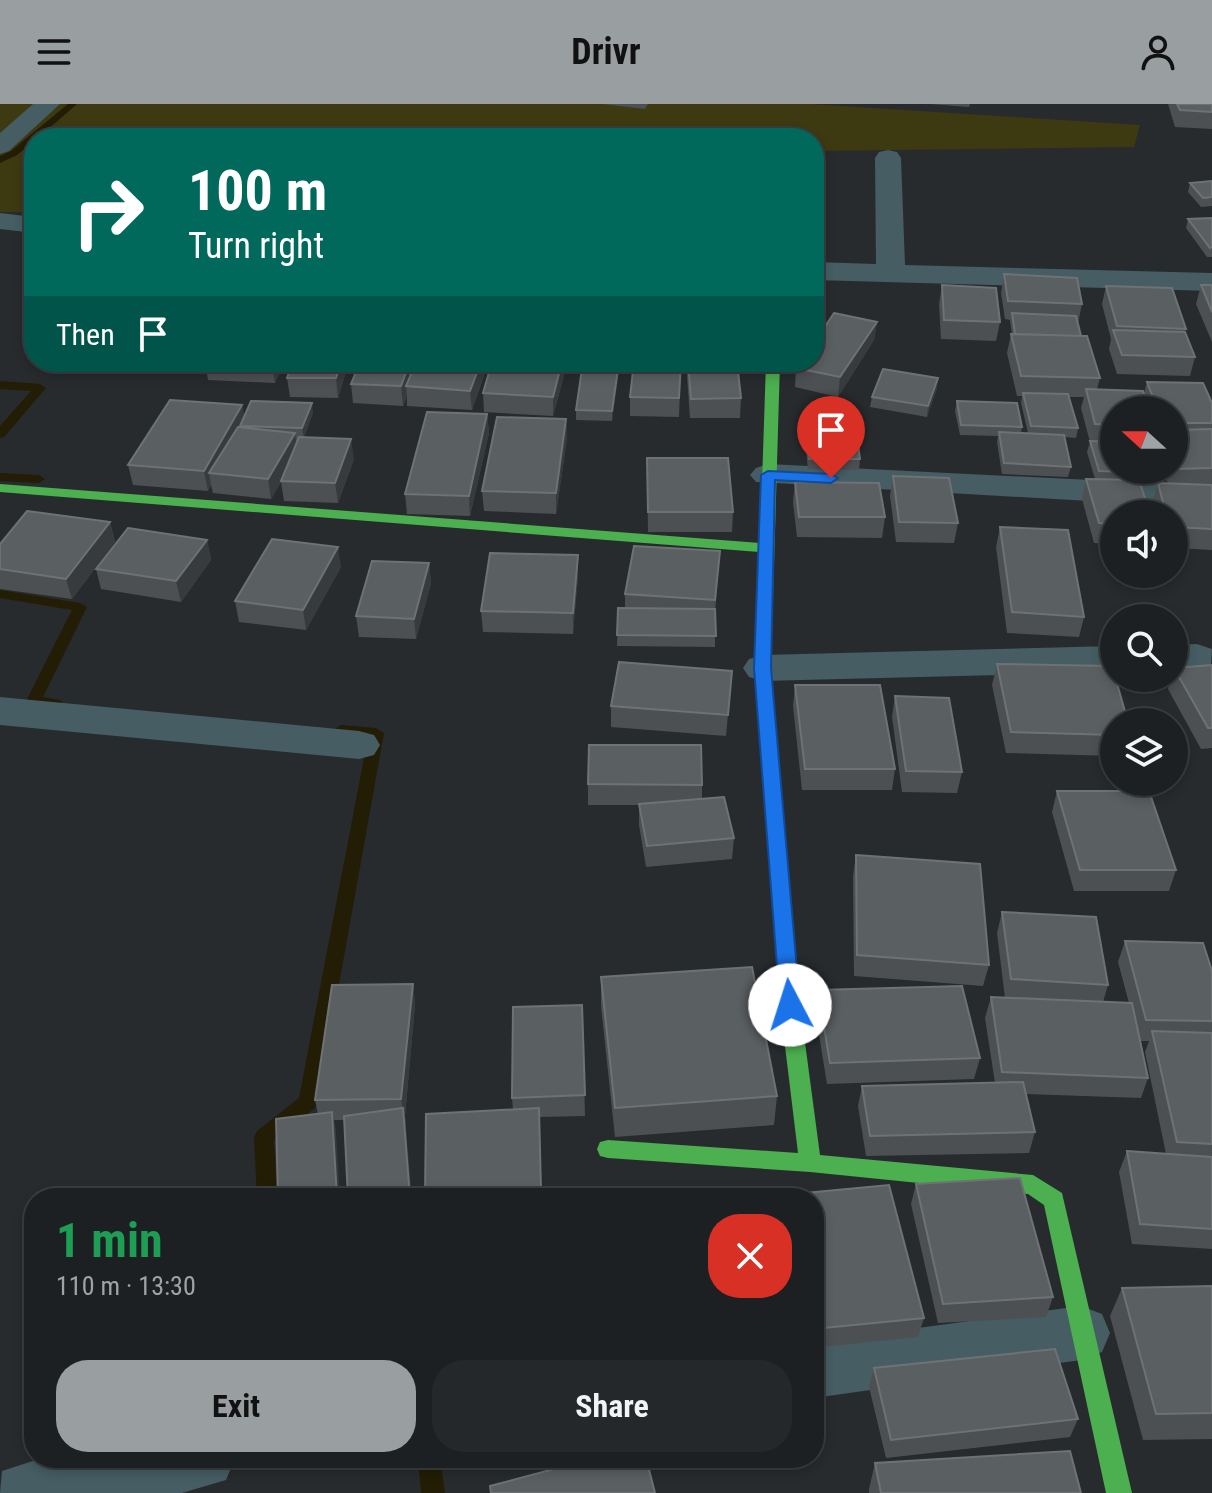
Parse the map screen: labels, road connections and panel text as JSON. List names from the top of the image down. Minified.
{"north":"left","page":{"header":"Drivr","turn":["100 m","Turn right"],"then":"Then","heading":["1 min","110 m · 13:30"],"buttons":["Exit","Share"]}}
